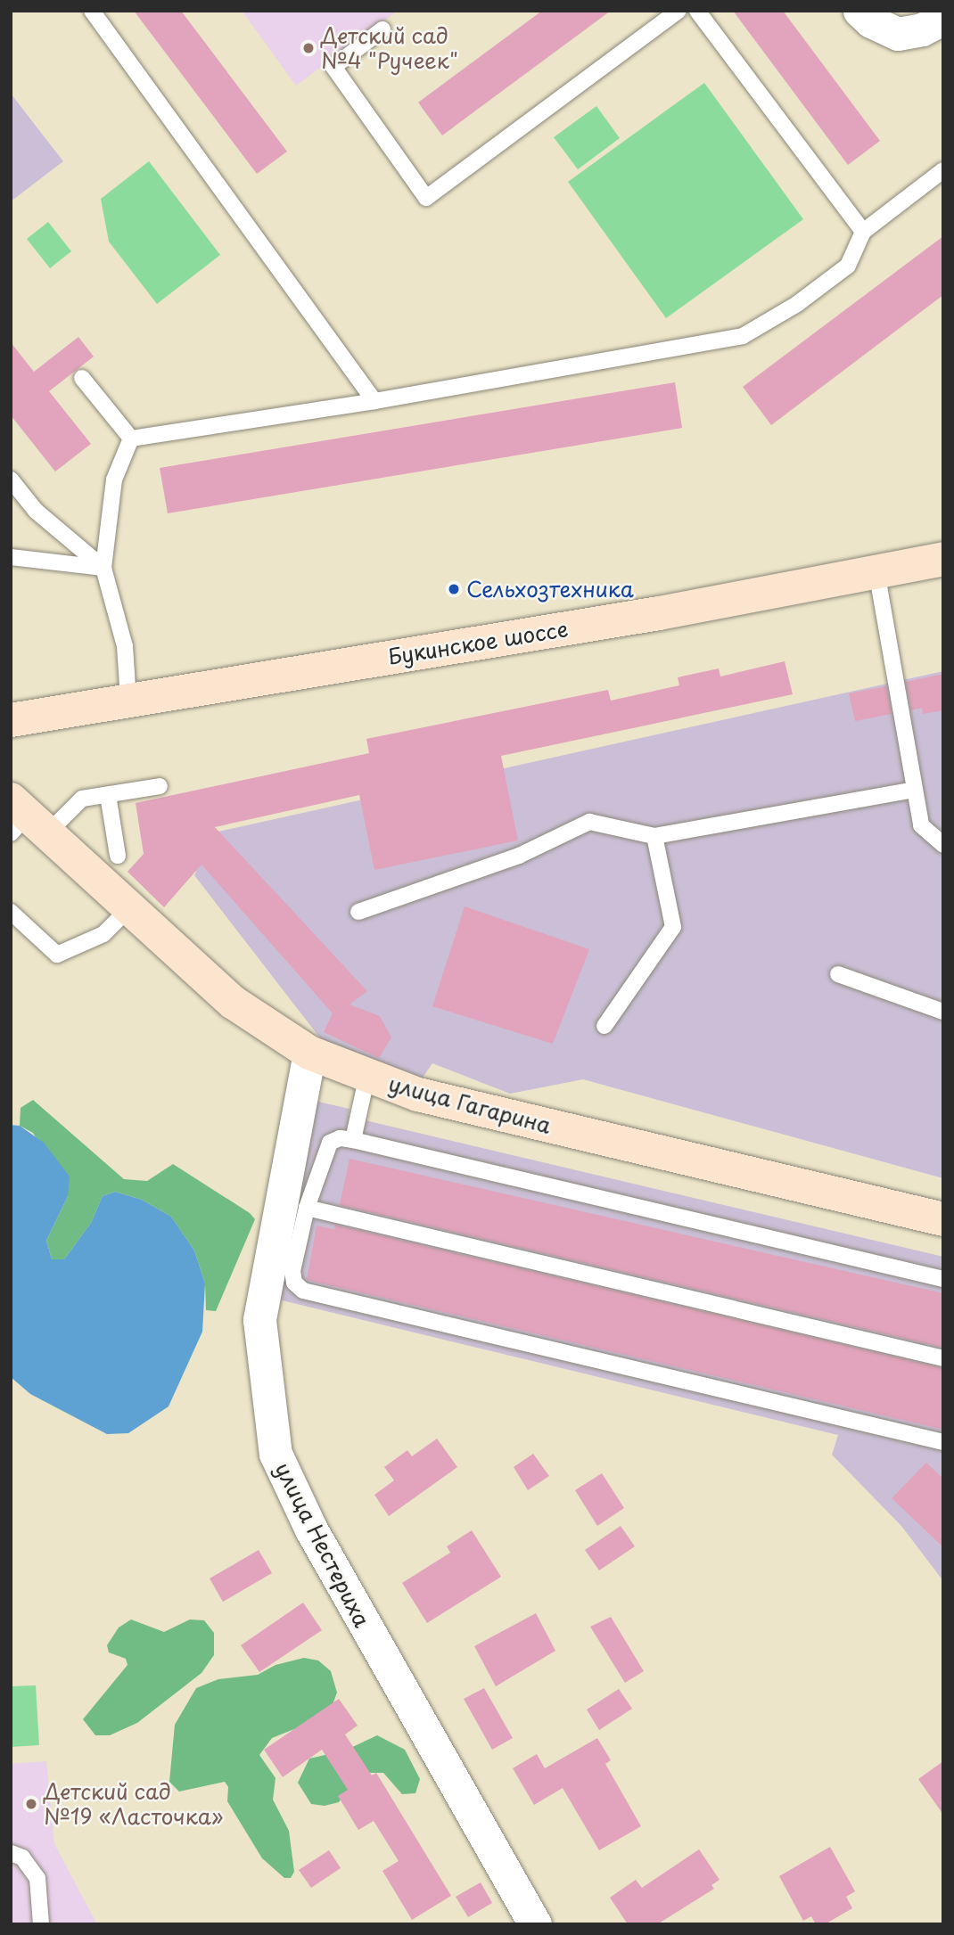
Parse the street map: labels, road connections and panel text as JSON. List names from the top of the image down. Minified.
{"streets":{"street":["Букинское шоссе","улица Гагарина","улица Нестериха"]},"crossings":[["улица Гагарина","улица Нестериха"]],"places":["Детский сад №4 \"Ручеек\"","Сельхозтехника","Детский сад №19 «Ласточка»"]}
